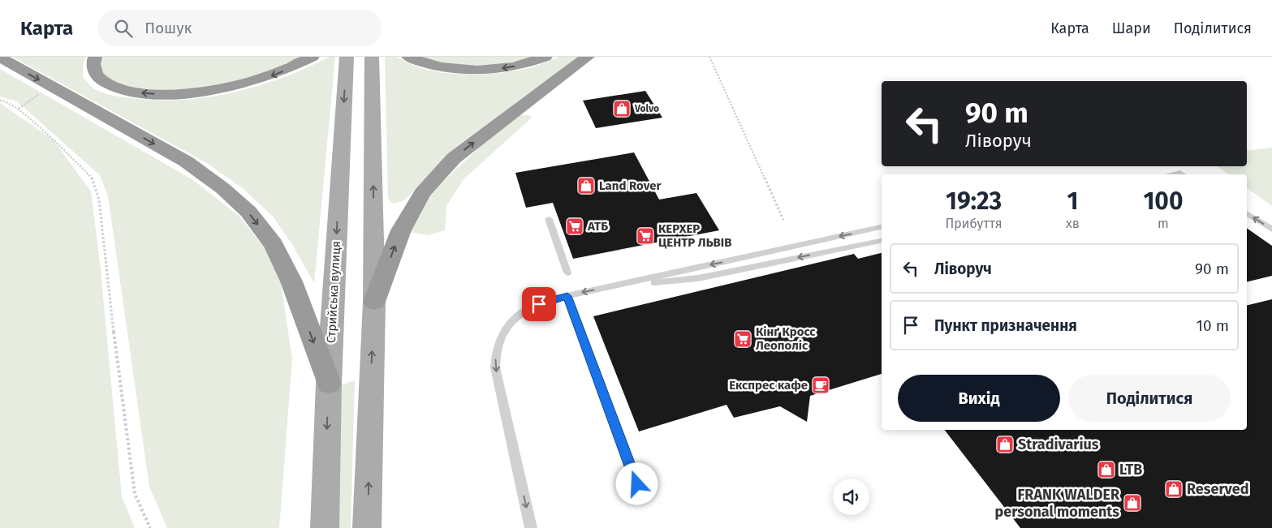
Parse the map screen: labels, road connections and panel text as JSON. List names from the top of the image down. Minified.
{"streets":{"main road":["Стрийська вулиця"]},"places":{"shop":["Volvo","Land Rover","Stradivarius","LTB","Reserved","FRANK WALDER personal moments"],"supermarket":["АТБ","КЕРХЕР ЦЕНТР ЛЬВІВ","Кінґ Кросс Леополіс"],"cafe":["Експрес кафе"]},"page":{"header":"Карта","search":"Пошук","nav":["Карта","Шари","Поділитися"],"turn":["90 m","Ліворуч"],"eta":["19:23","Прибуття","1","хв","100","m"],"list":[{"name":"Ліворуч","value":"90 m"},{"name":"Пункт призначення","value":"10 m"}],"buttons":["Вихід","Поділитися"]}}
